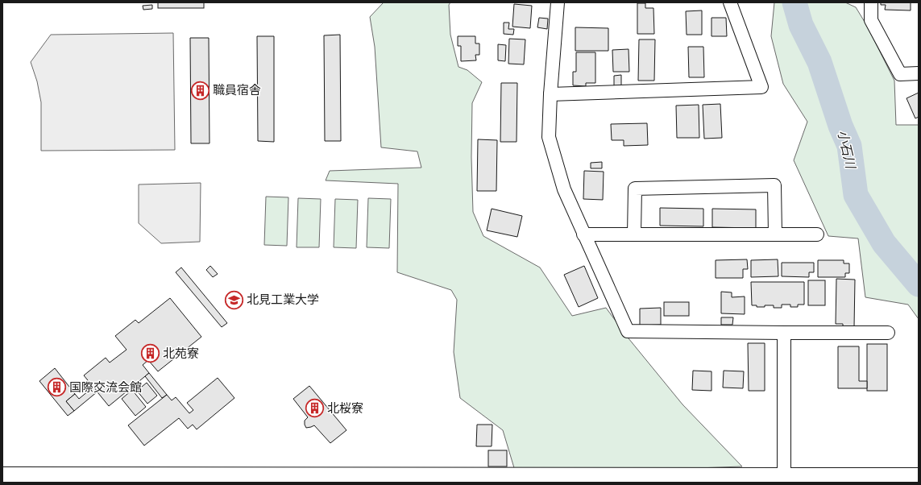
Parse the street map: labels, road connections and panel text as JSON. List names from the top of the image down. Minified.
{"water":["小石川"],"places":{"building":["職員宿舎","北苑寮","国際交流会館","北桜寮"],"school or university":["北見工業大学"]}}
